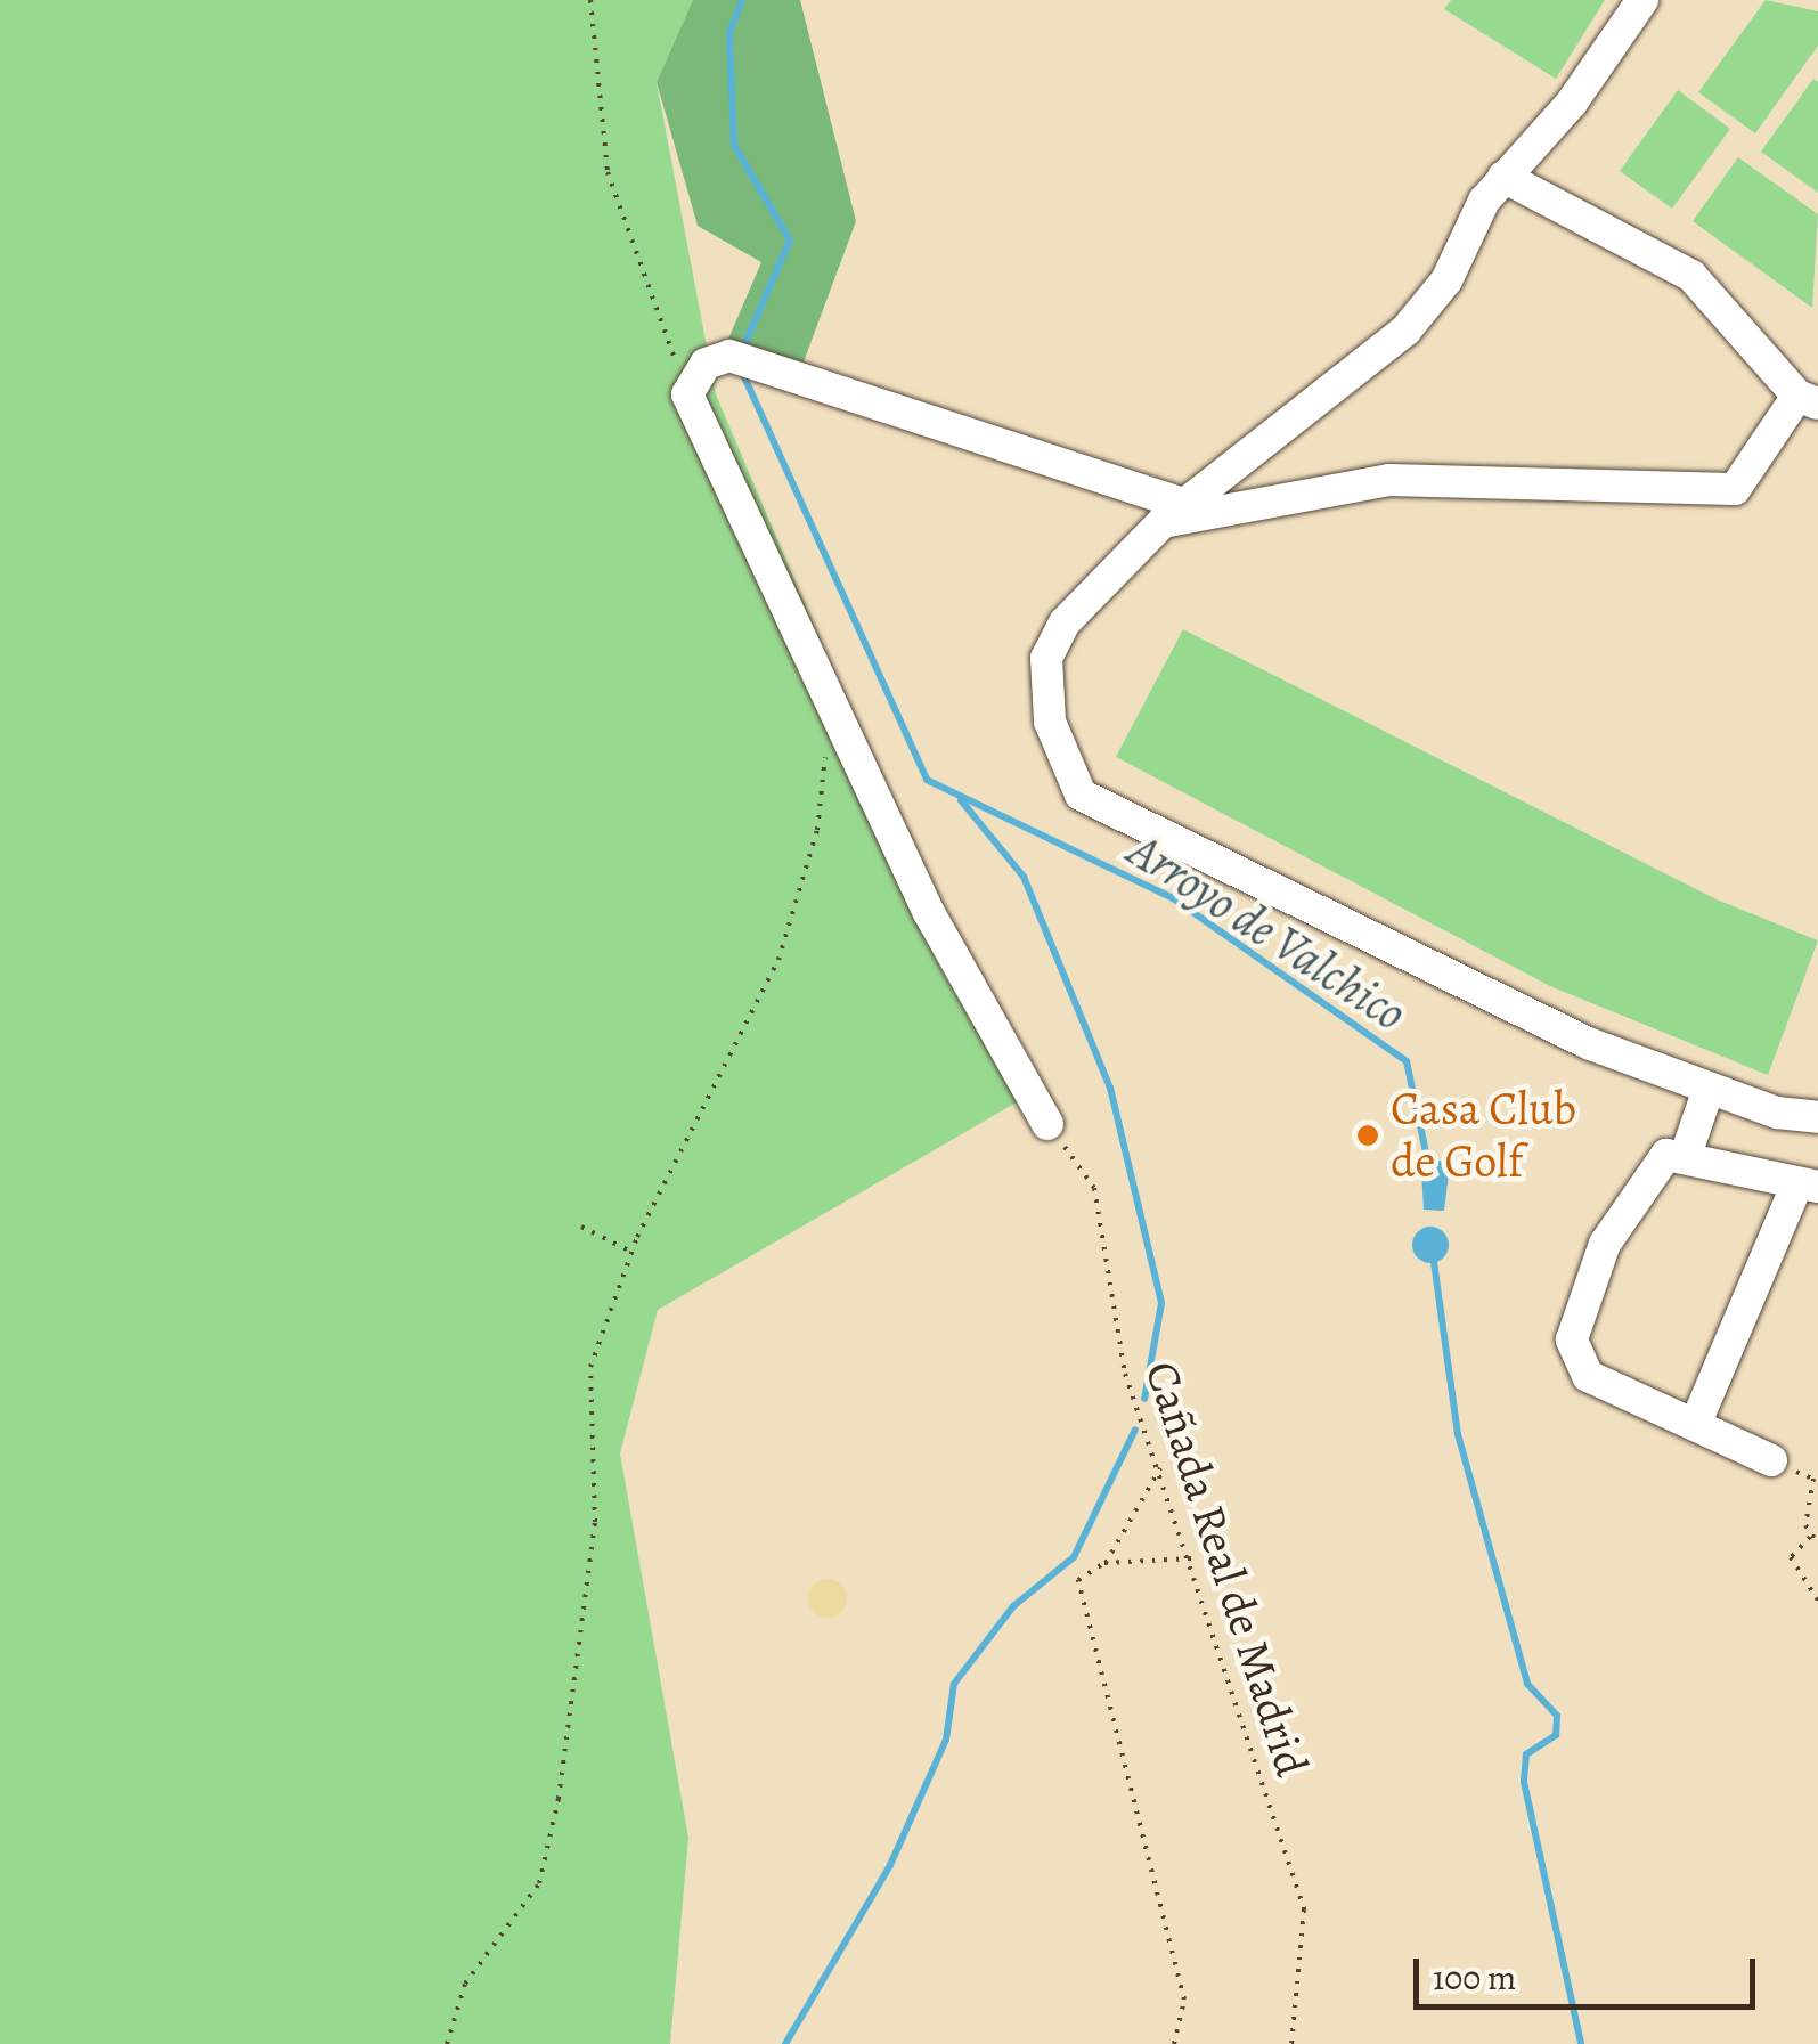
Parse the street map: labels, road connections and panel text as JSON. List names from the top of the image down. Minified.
{"streets":{"path":["Cañada Real de Madrid"]},"water":["Arroyo de Valchico"],"places":["Casa Club de Golf"],"scale_bar":"100 m"}
